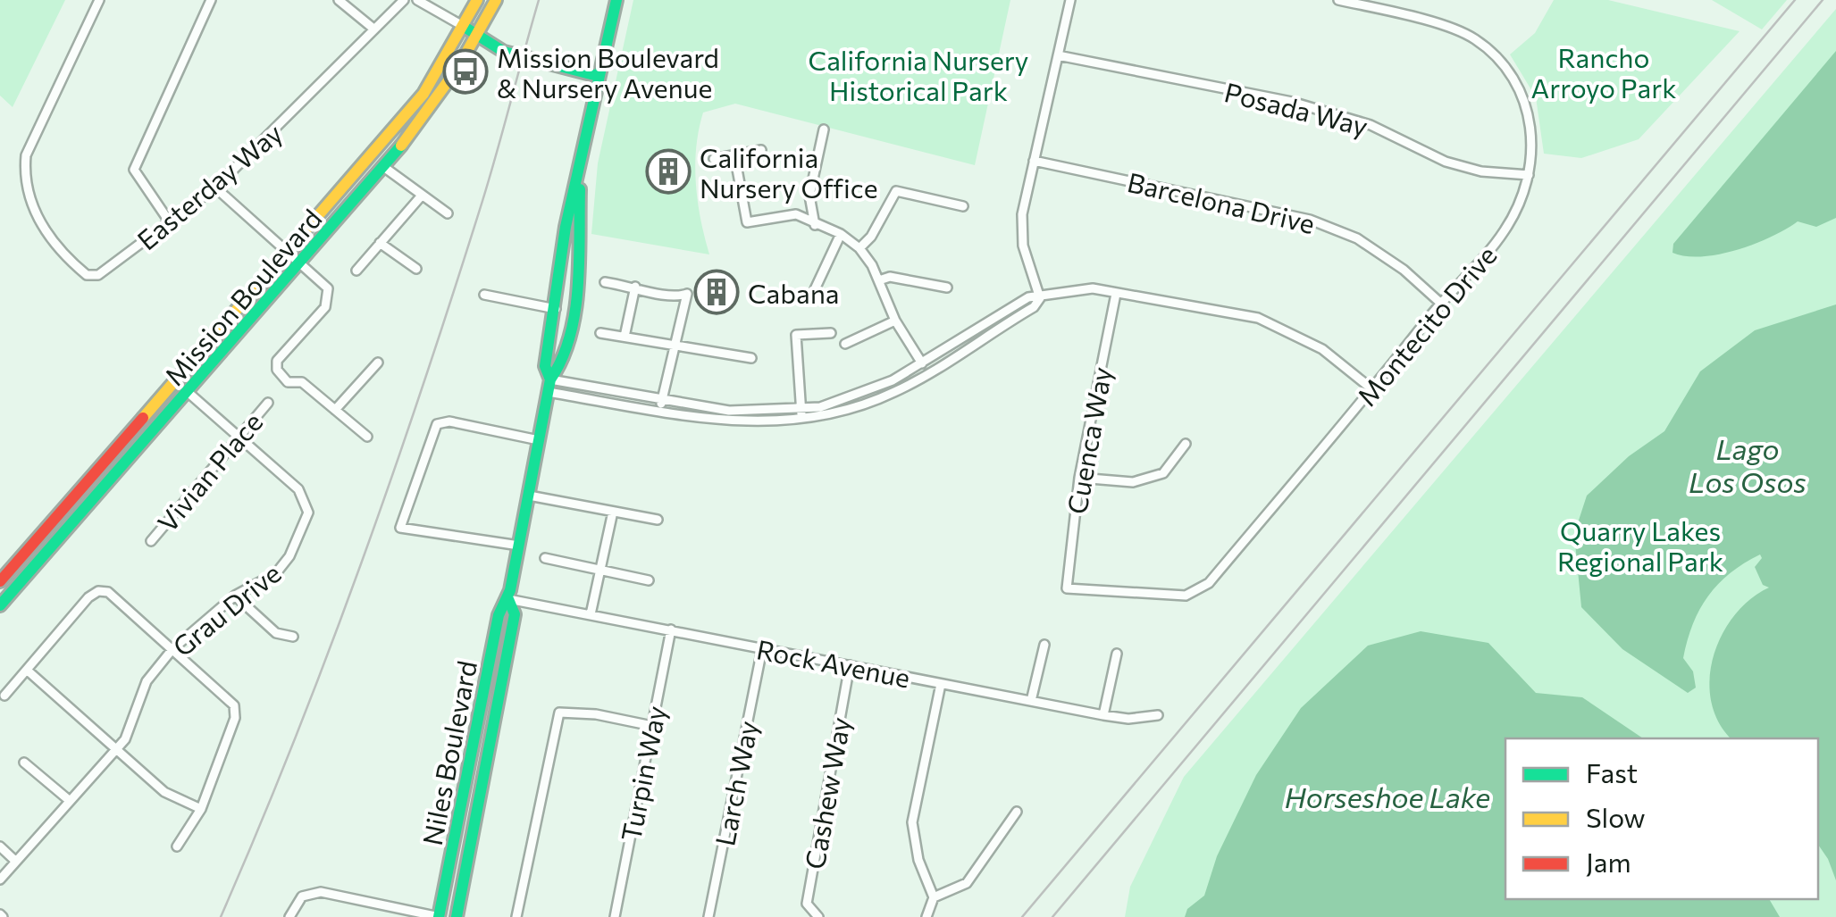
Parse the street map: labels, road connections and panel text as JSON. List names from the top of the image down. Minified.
{"streets":{"main road":["Mission Boulevard","Niles Boulevard"],"street":["Posada Way","Easterday Way","Barcelona Drive","Montecito Drive","Cuenca Way","Vivian Place","Grau Drive","Rock Avenue","Turpin Way","Larch Way","Cashew Way"]},"crossings":[["Posada Way","Montecito Drive"],["Barcelona Drive","Montecito Drive"],["Mission Boulevard","Grau Drive"],["Montecito Drive","Cuenca Way"],["Vivian Place","Grau Drive"],["Rock Avenue","Niles Boulevard"],["Rock Avenue","Turpin Way"],["Rock Avenue","Larch Way"],["Rock Avenue","Cashew Way"]],"water":["Lago Los Osos","Horseshoe Lake"],"parks":["Rancho Arroyo Park","California Nursery Historical Park","Quarry Lakes Regional Park"],"places":{"bus stop":["Mission Boulevard & Nursery Avenue"],"building":["California Nursery Office","Cabana"]},"legend":["Fast","Slow","Jam"]}
